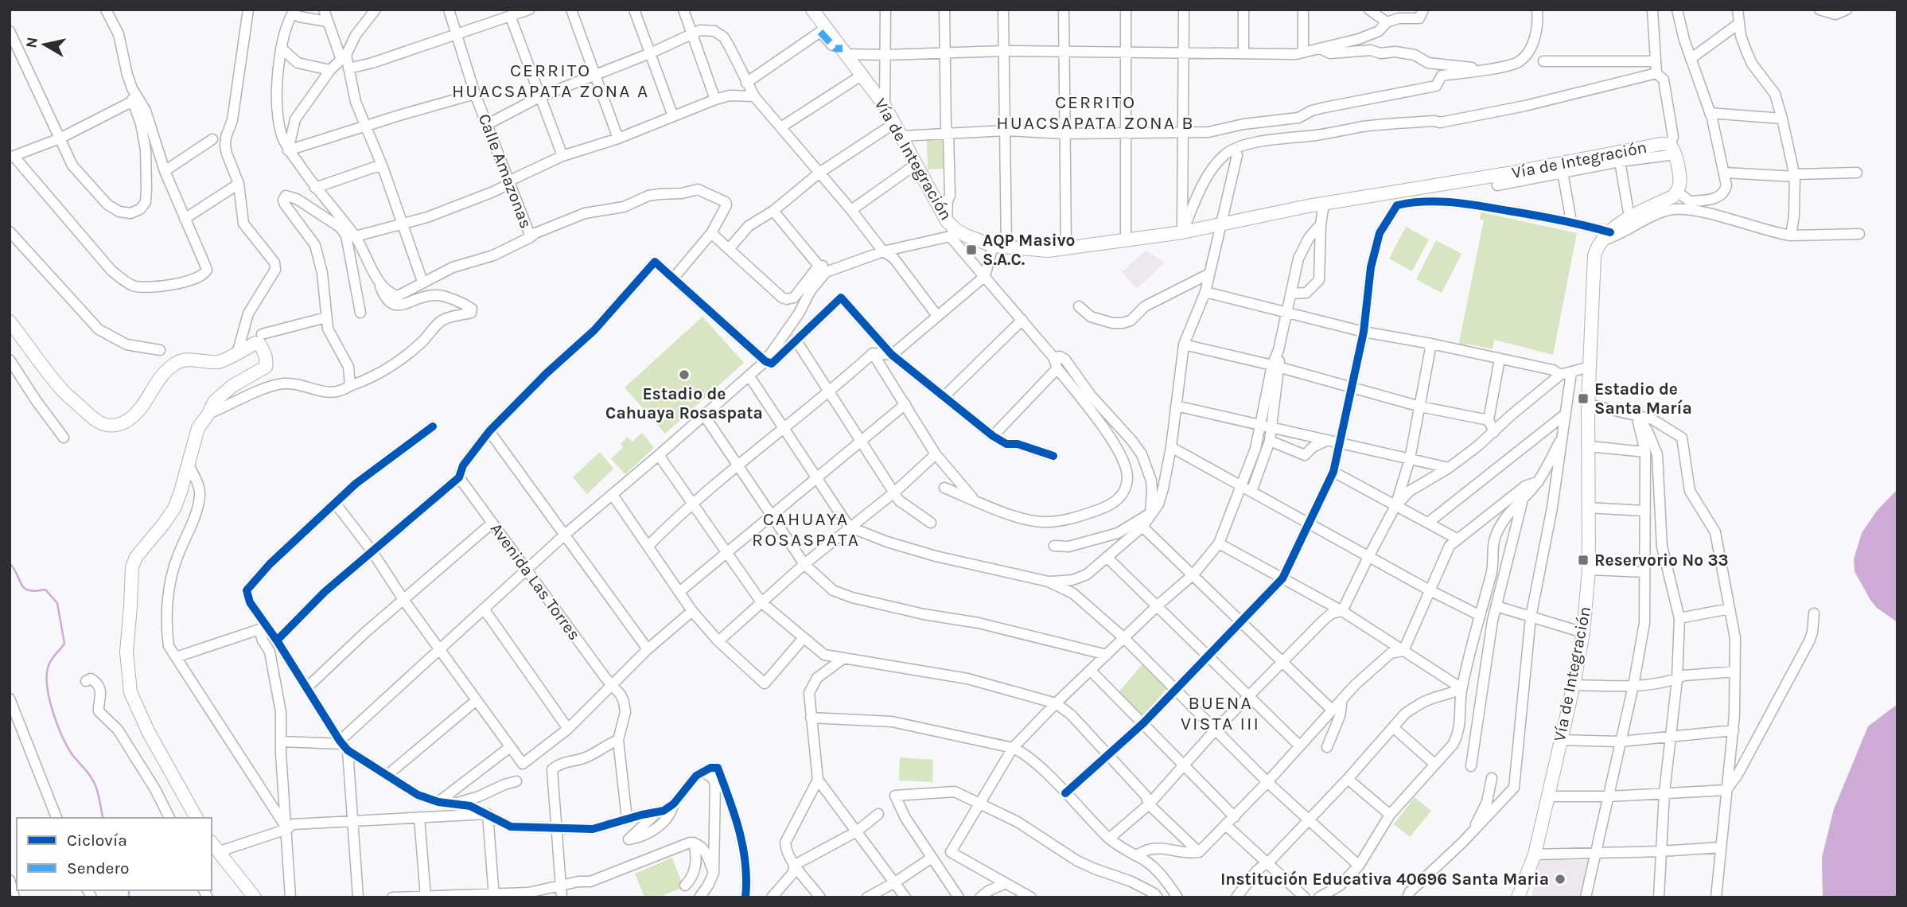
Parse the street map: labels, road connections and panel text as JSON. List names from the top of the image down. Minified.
{"streets":{"main road":["Vía de Integración"],"street":["Calle Amazonas","Avenida Las Torres"]},"districts":["CERRITO HUACSAPATA ZONA A","CERRITO HUACSAPATA ZONA B","CAHUAYA ROSASPATA","BUENA VISTA III"],"places":{"transit":["AQP Masivo S.A.C.","Estadio de Santa María","Reservorio Nº 33"],"other":["Estadio de Cahuaya Rosaspata","Institución Educativa 40696 Santa Maria"]},"legend":["Ciclovía","Sendero"],"north":"left"}
